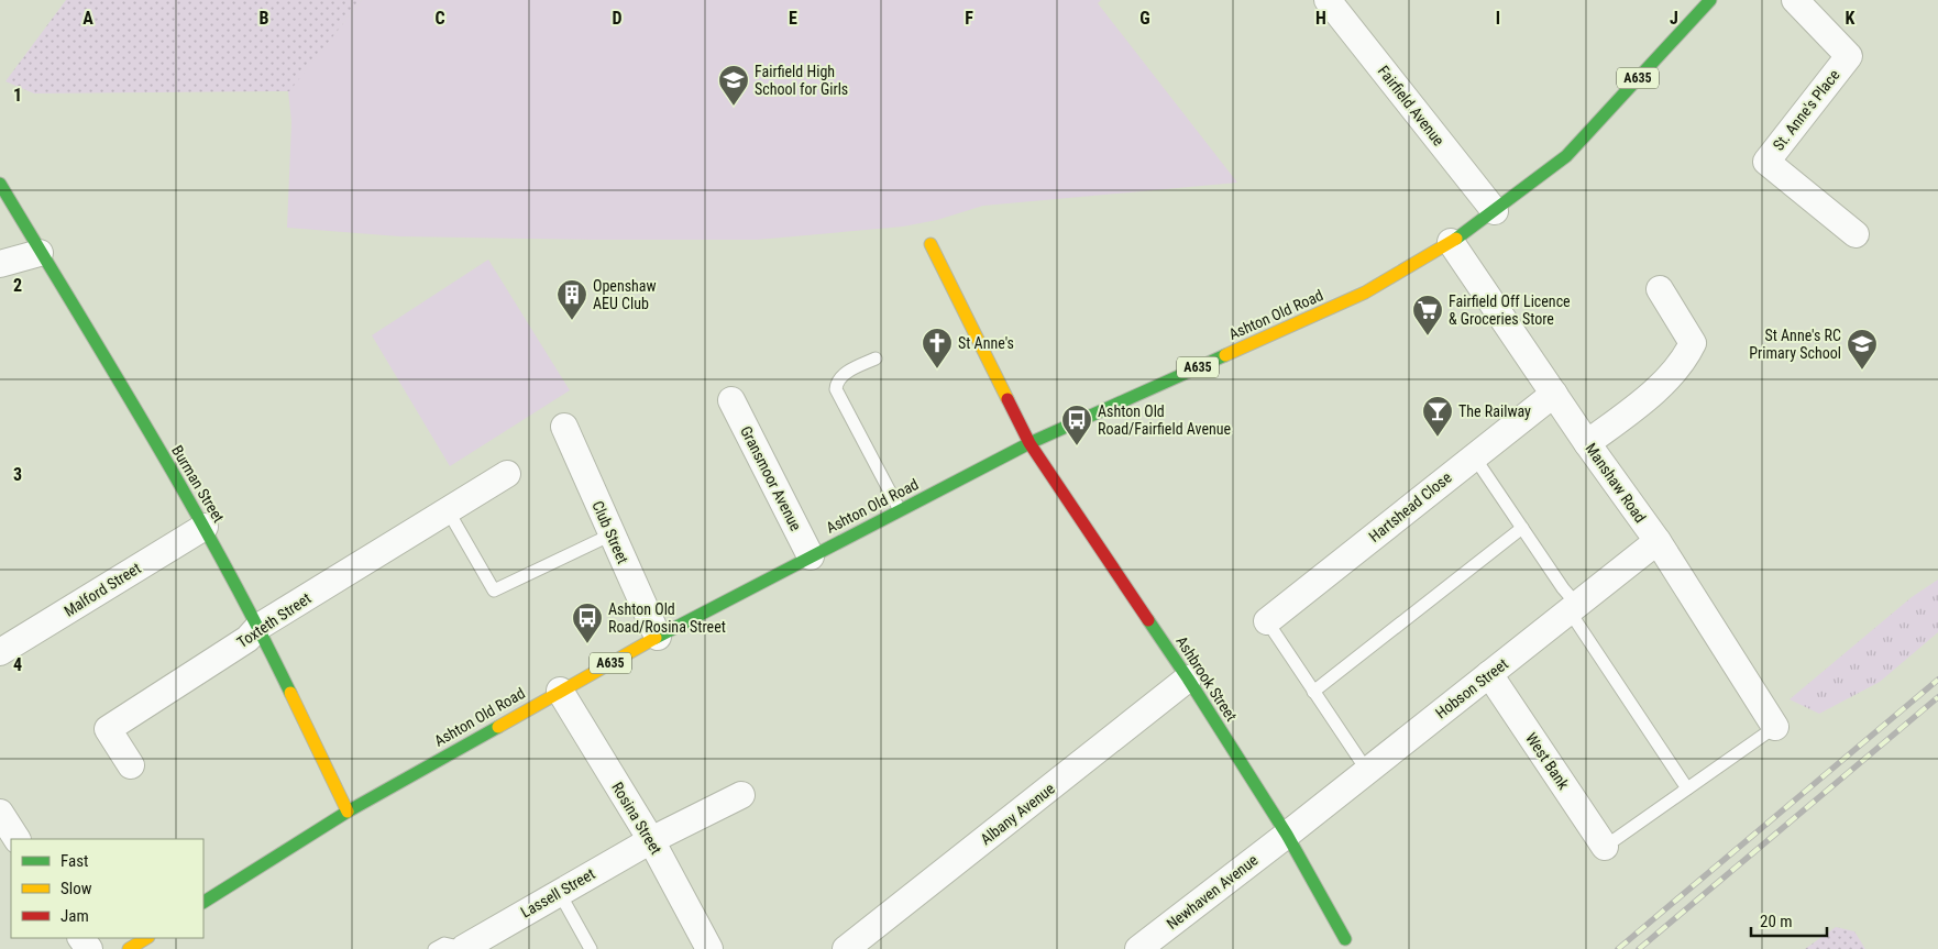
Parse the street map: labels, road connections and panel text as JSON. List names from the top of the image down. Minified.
{"streets":{"main road":["A635","Ashton Old Road","Burman Street","Ashbrook Street"],"street":["Fairfield Avenue","St. Anne's Place","Gransmoor Avenue","Manshaw Road","Hartshead Close","Club Street","Malford Street","Toxteth Street","Hobson Street","West Bank","Albany Avenue","Rosina Street","Newhaven Avenue","Lassell Street"]},"crossings":[["Fairfield Avenue","Ashton Old Road"],["Ashton Old Road","Gransmoor Avenue"],["Ashton Old Road","Manshaw Road"],["Ashton Old Road","Burman Street"],["Ashton Old Road","Club Street"],["Ashton Old Road","Ashbrook Street"],["Ashton Old Road","Rosina Street"],["Manshaw Road","Hartshead Close"],["Manshaw Road","Hobson Street"],["Burman Street","Malford Street"],["Burman Street","Toxteth Street"],["Ashbrook Street","Hobson Street"],["Ashbrook Street","Albany Avenue"],["Ashbrook Street","Newhaven Avenue"],["Hobson Street","West Bank"],["Hobson Street","Newhaven Avenue"],["Rosina Street","Lassell Street"]],"places":{"school or university":["Fairfield High School for Girls","St Anne's RC Primary School"],"building":["Openshaw AEU Club"],"supermarket":["Fairfield Off Licence & Groceries Store"],"church":["St Anne's"],"bar":["The Railway"],"bus stop":["Ashton Old Road/Fairfield Avenue","Ashton Old Road/Rosina Street"]},"legend":["Fast","Slow","Jam"],"scale_bar":"20 m","grid":{"columns":["A","B","C","D","E","F","G","H","I","J","K"],"rows":["1","2","3","4"]}}
